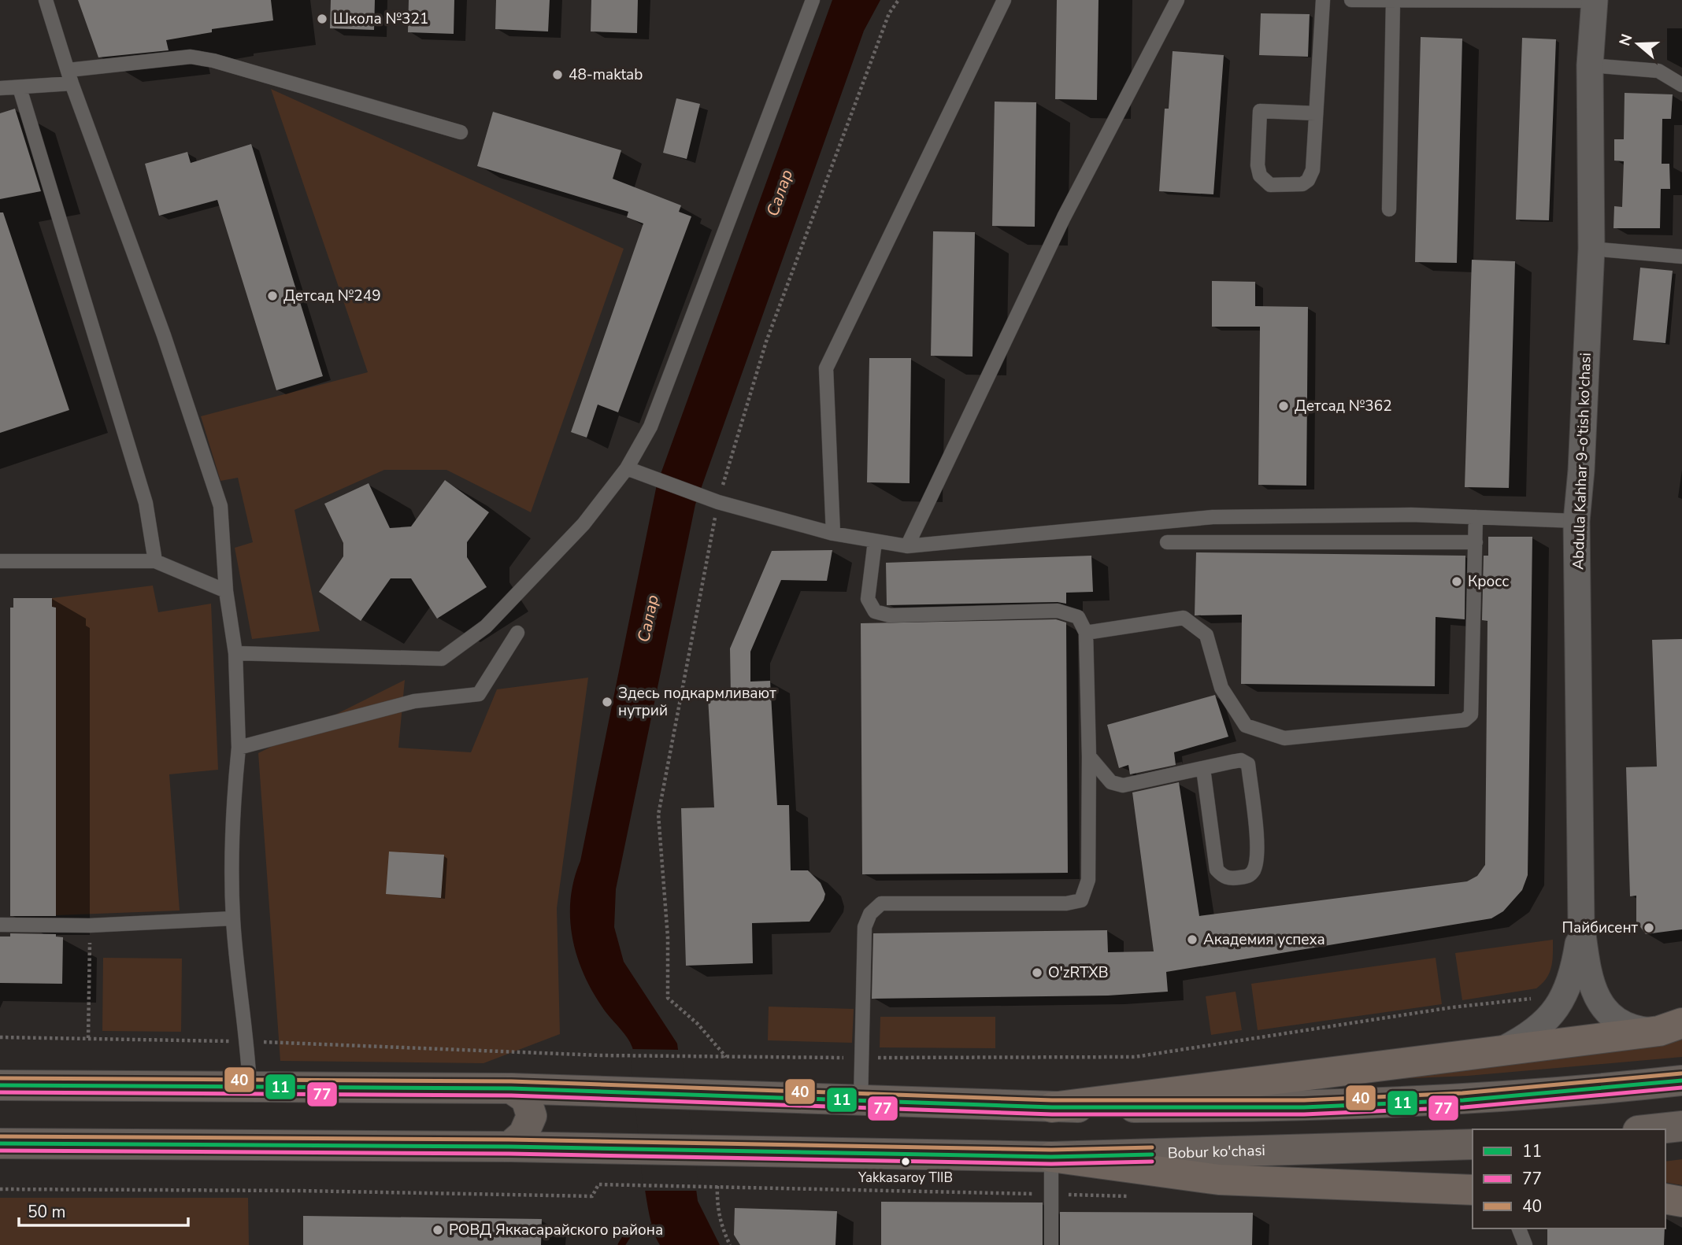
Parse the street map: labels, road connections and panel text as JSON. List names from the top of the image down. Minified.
{"streets":{"main road":["Bobur ko'chasi"],"street":["Abdulla Kahhar 9-o'tish ko'chasi"]},"water":["Салар"],"places":["Школа №321","48-maktab","Детсад №249","Детсад №362","Кросс","Здесь подкармливают нутрий","Пайбисент","Академия успеха","O'zRTXB","Yakkasaroy TIIB","РОВД Яккасарайского района"],"lines":["transit line 40","transit line 11","transit line 77"],"legend":["11","77","40"],"scale_bar":"50 m","north":"left"}
